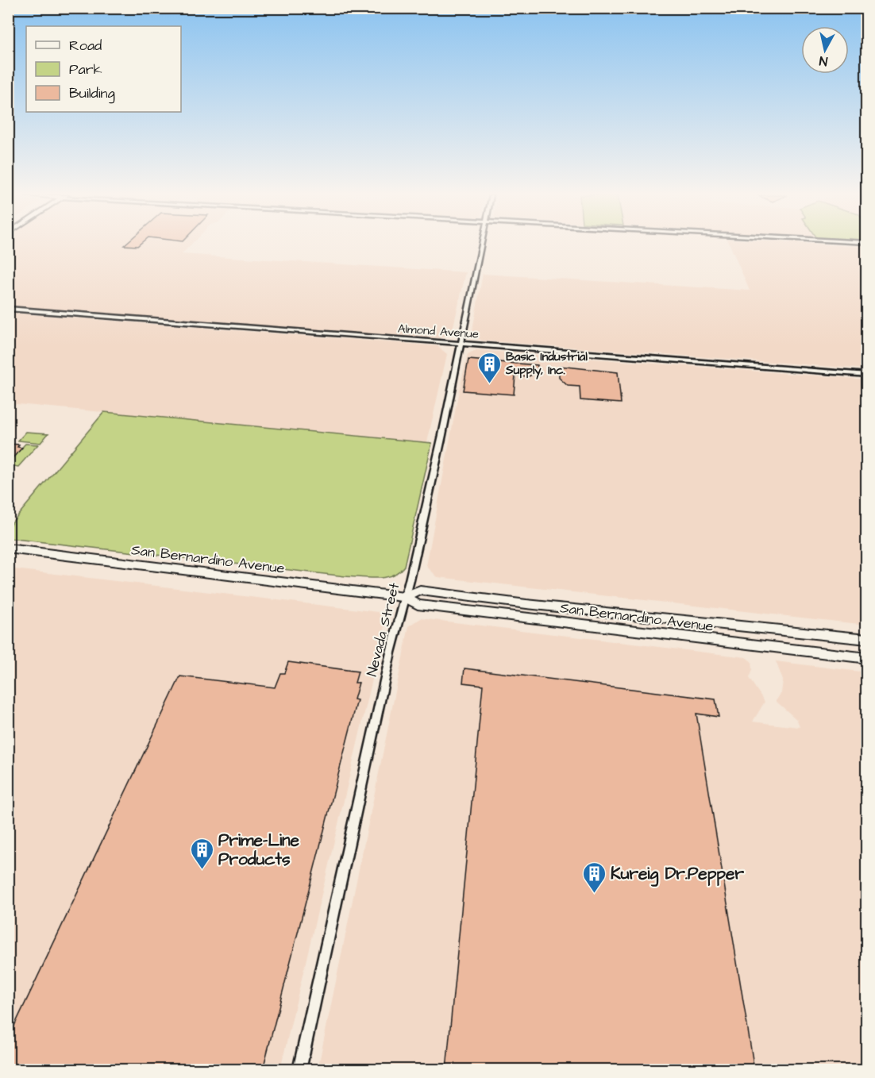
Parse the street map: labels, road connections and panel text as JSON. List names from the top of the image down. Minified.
{"streets":{"main road":["San Bernardino Avenue"],"street":["Almond Avenue","Nevada Street"]},"crossings":[["Almond Avenue","Nevada Street"],["San Bernardino Avenue","Nevada Street"]],"places":{"building":["Basic Industrial Supply, Inc.","Prime-Line Products","Kureig Dr.Pepper"]},"legend":["Road","Park","Building"],"north":"bottom"}
